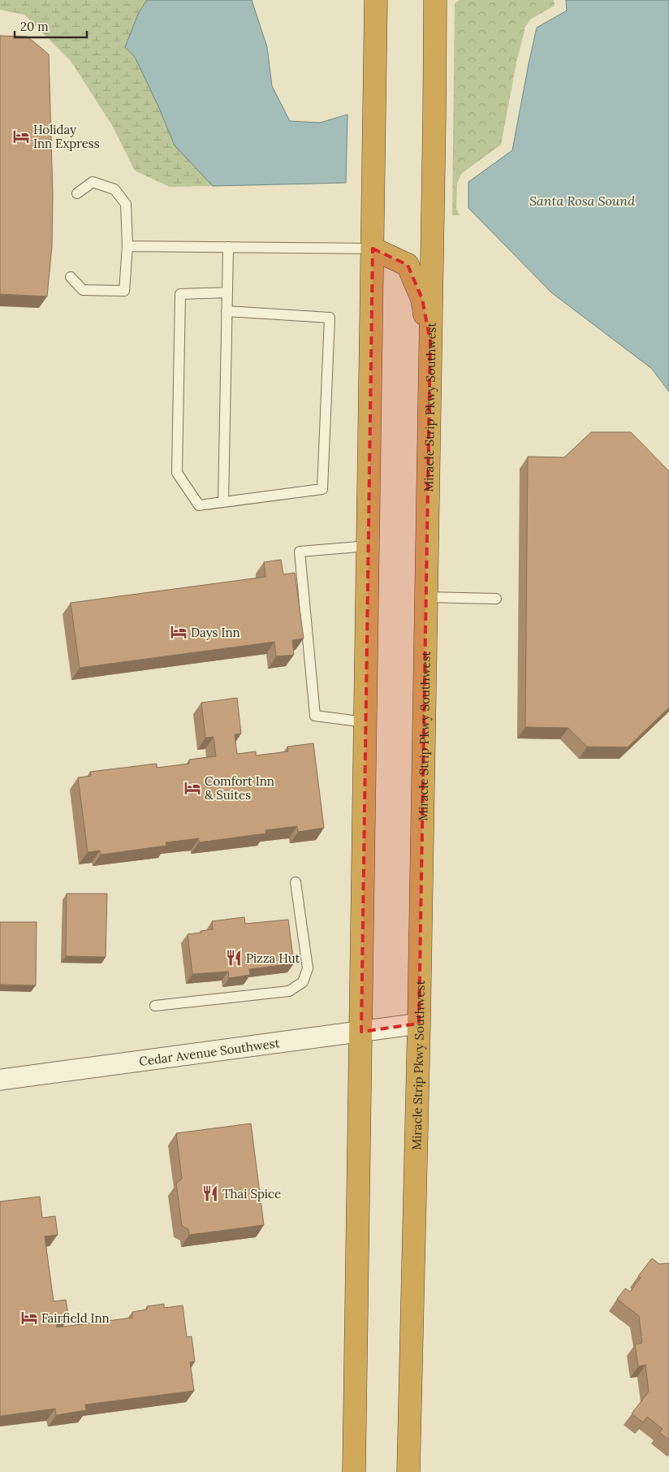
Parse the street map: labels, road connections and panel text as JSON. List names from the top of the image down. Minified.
{"streets":{"highway":["Miracle Strip Pkwy Southwest"],"street":["Cedar Avenue Southwest"]},"crossings":[["Miracle Strip Pkwy Southwest","Cedar Avenue Southwest"]],"water":["Santa Rosa Sound"],"places":{"hotel":["Holiday Inn Express","Days Inn","Comfort Inn & Suites","Fairfield Inn"],"restaurant":["Pizza Hut","Thai Spice"]},"scale_bar":"20 m"}
